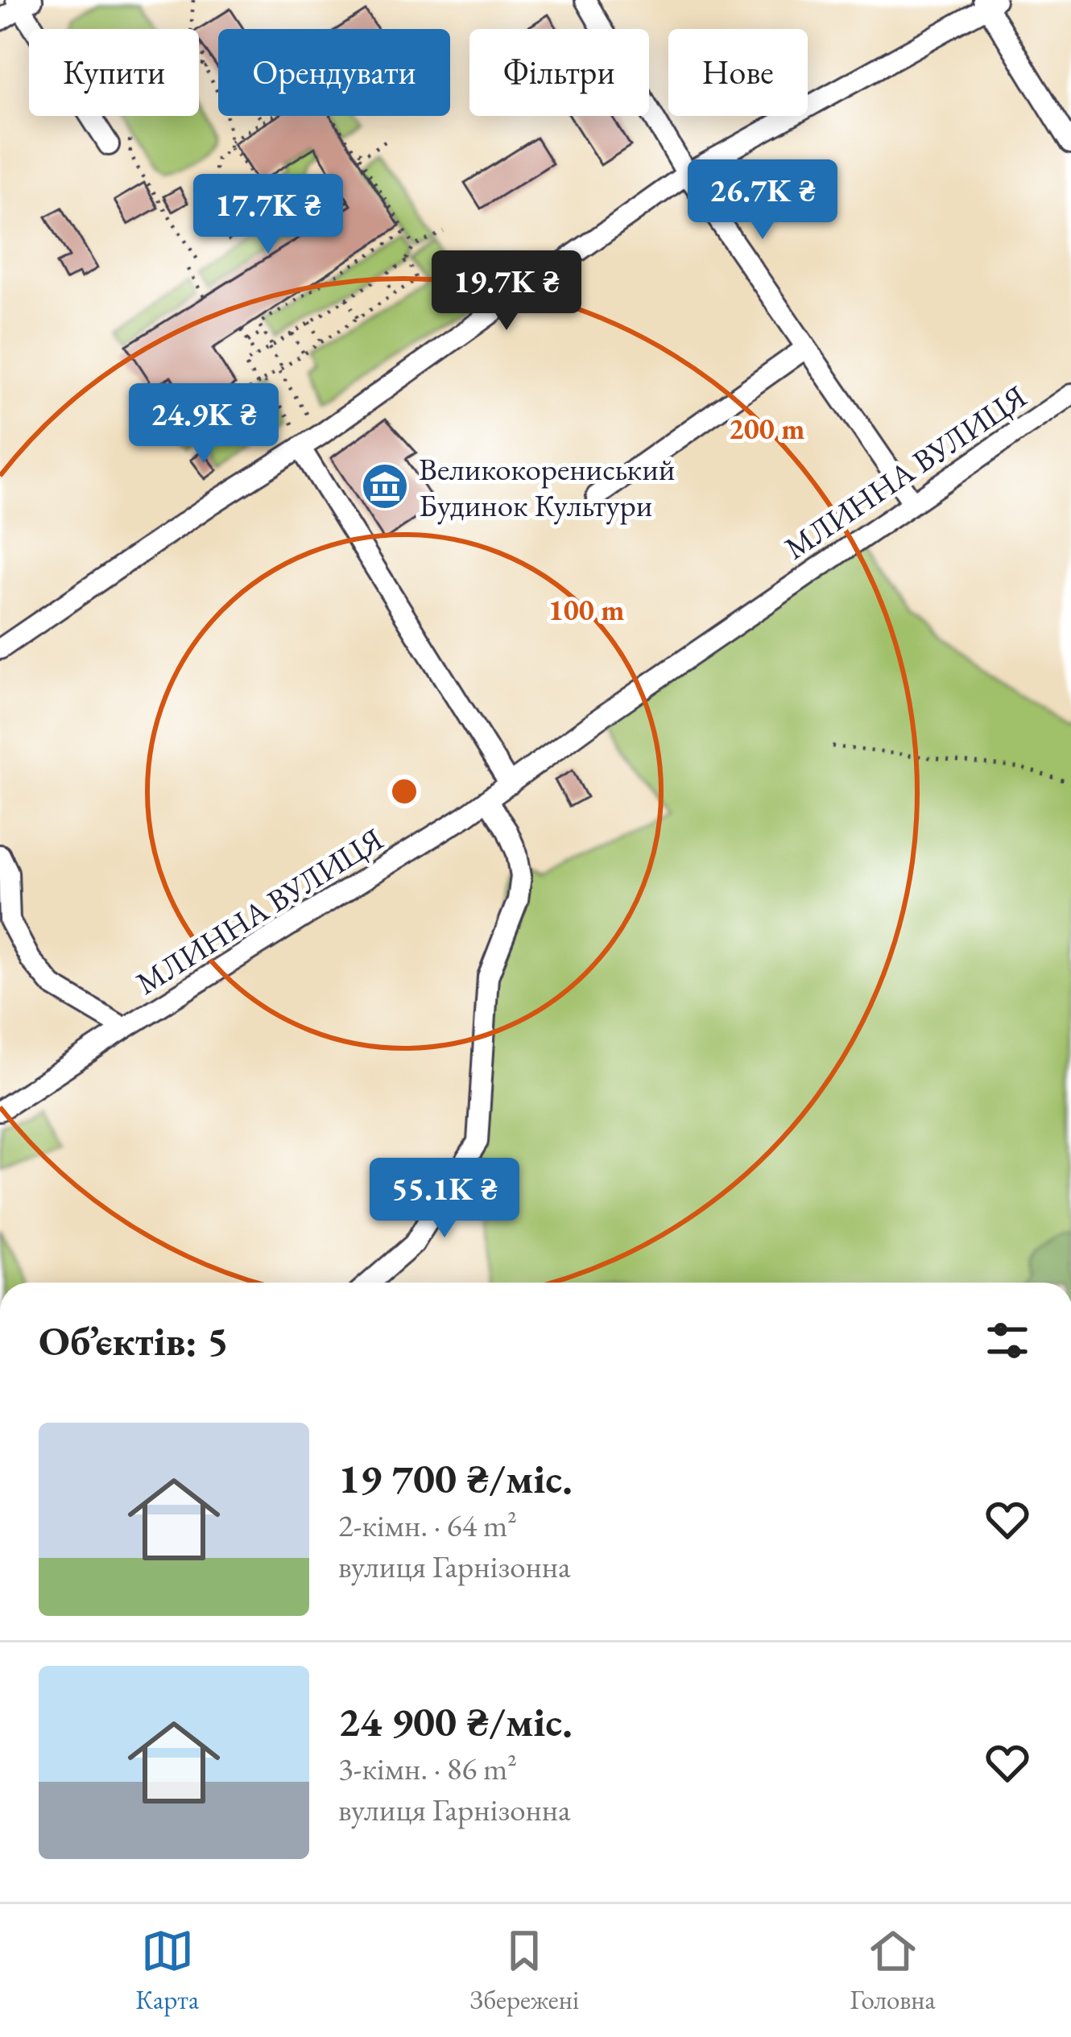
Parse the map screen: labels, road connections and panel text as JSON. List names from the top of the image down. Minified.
{"streets":{"street":["МЛИННА ВУЛИЦЯ"]},"places":{"museum":["Великокорениський Будинок Культури"]},"page":{"chip":["Купити","Орендувати","Фільтри","Нове"],"price":["26.7K ₴","17.7K ₴","19.7K ₴","24.9K ₴","55.1K ₴"],"heading":"Об’єктів: 5","list":[{"name":"19 700 ₴/міс.","note":"2-кімн. · 64 m² · вулиця Гарнізонна"},{"name":"24 900 ₴/міс.","note":"3-кімн. · 86 m² · вулиця Гарнізонна"}],"tabs":["Карта","Збережені","Головна"]},"rings":["200 m","100 m"]}
